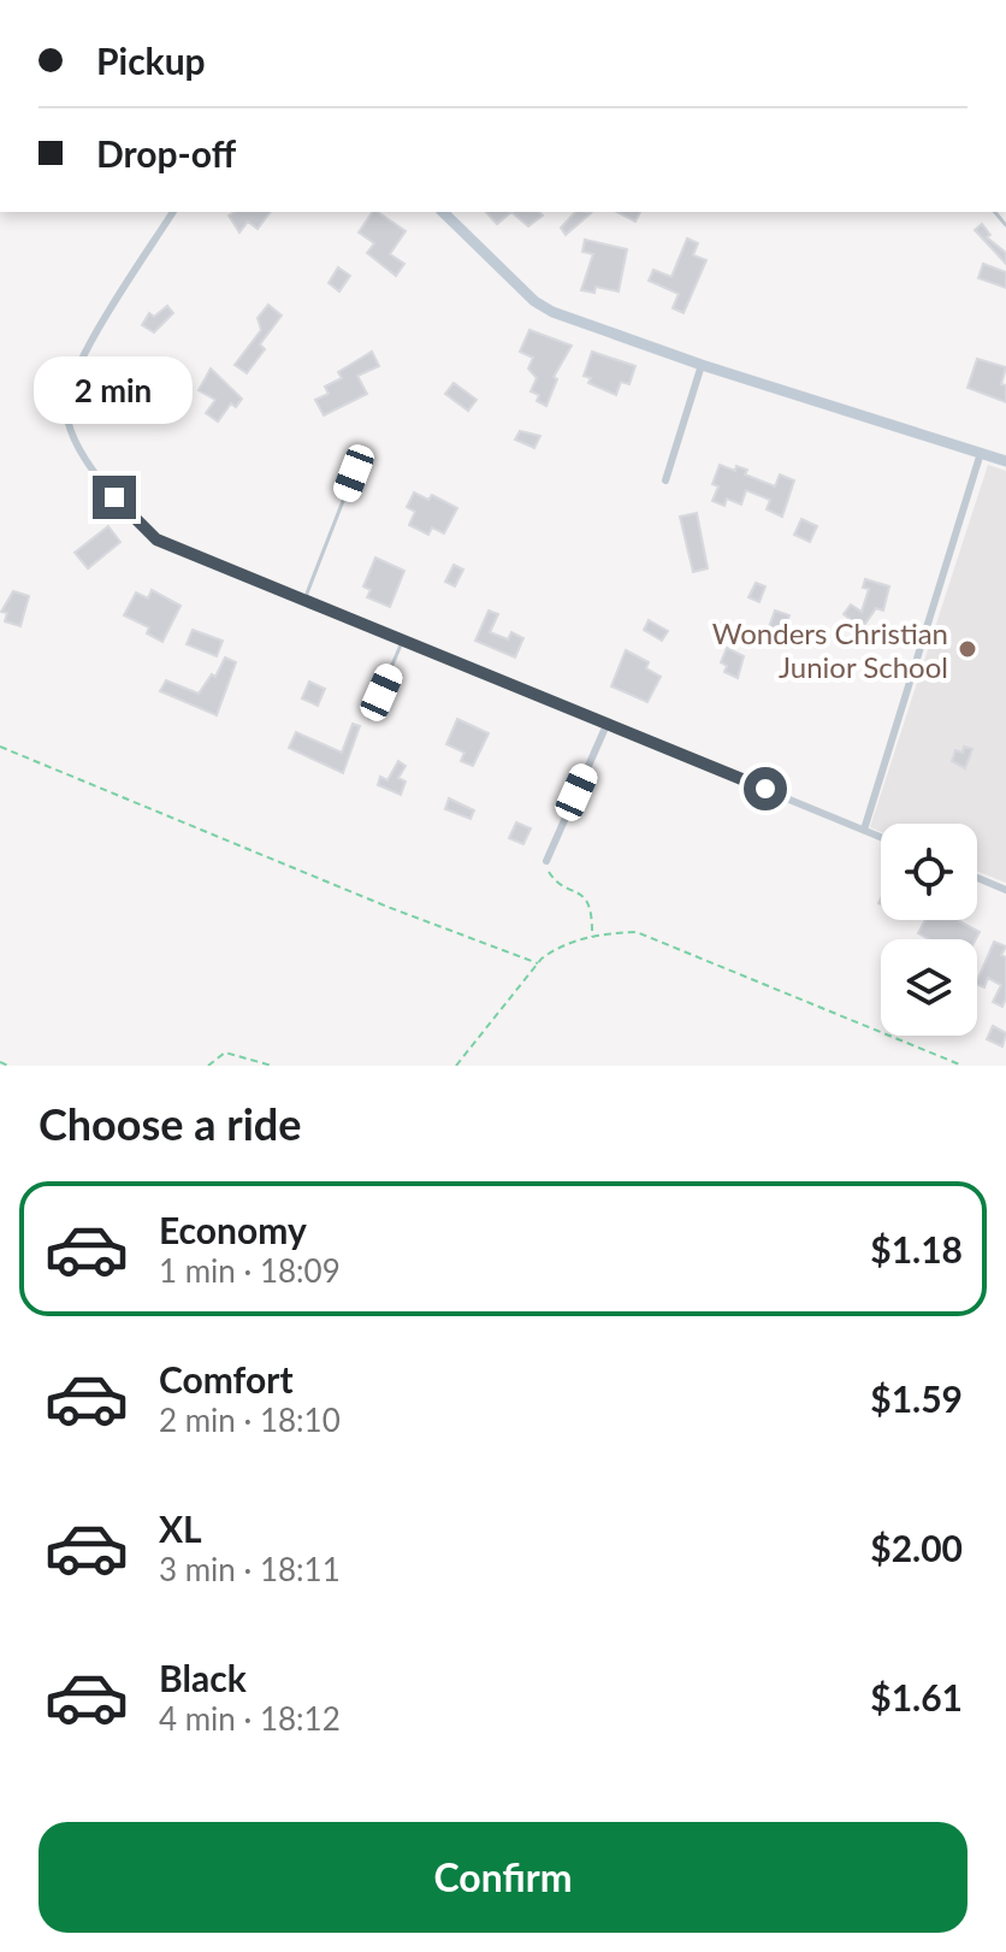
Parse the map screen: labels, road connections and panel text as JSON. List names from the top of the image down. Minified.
{"places":["Wonders Christian Junior School"],"page":{"banner":["Pickup","Drop-off"],"bubble":"2 min","heading":"Choose a ride","list":[{"name":"Economy","note":"1 min · 18:09","value":"$1.18"},{"name":"Comfort","note":"2 min · 18:10","value":"$1.59"},{"name":"XL","note":"3 min · 18:11","value":"$2.00"},{"name":"Black","note":"4 min · 18:12","value":"$1.61"}],"buttons":"Confirm"}}
